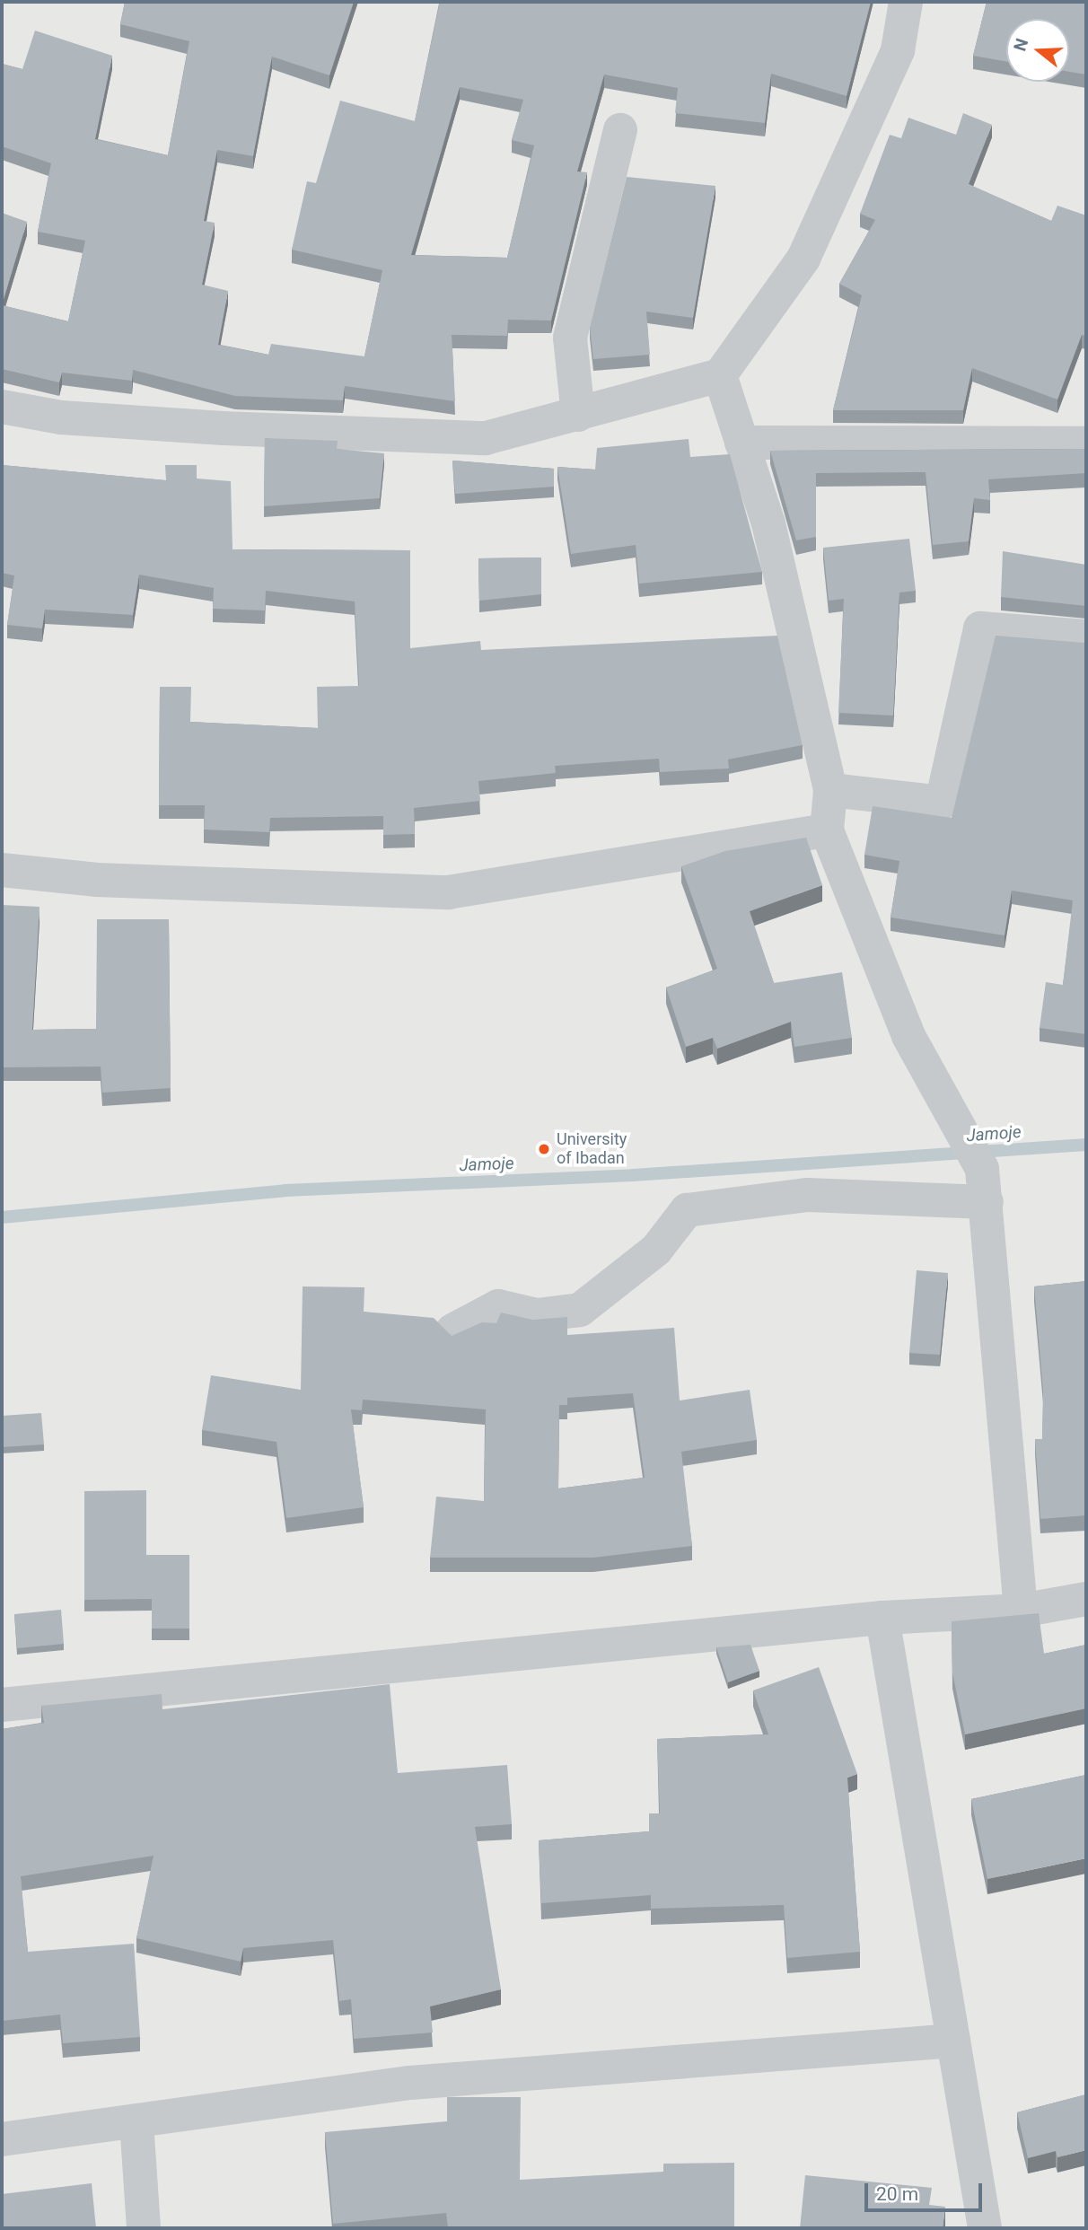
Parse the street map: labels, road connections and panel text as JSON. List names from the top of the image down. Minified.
{"water":["Jamoje"],"places":["University of Ibadan"],"scale_bar":"20 m","north":"left"}
